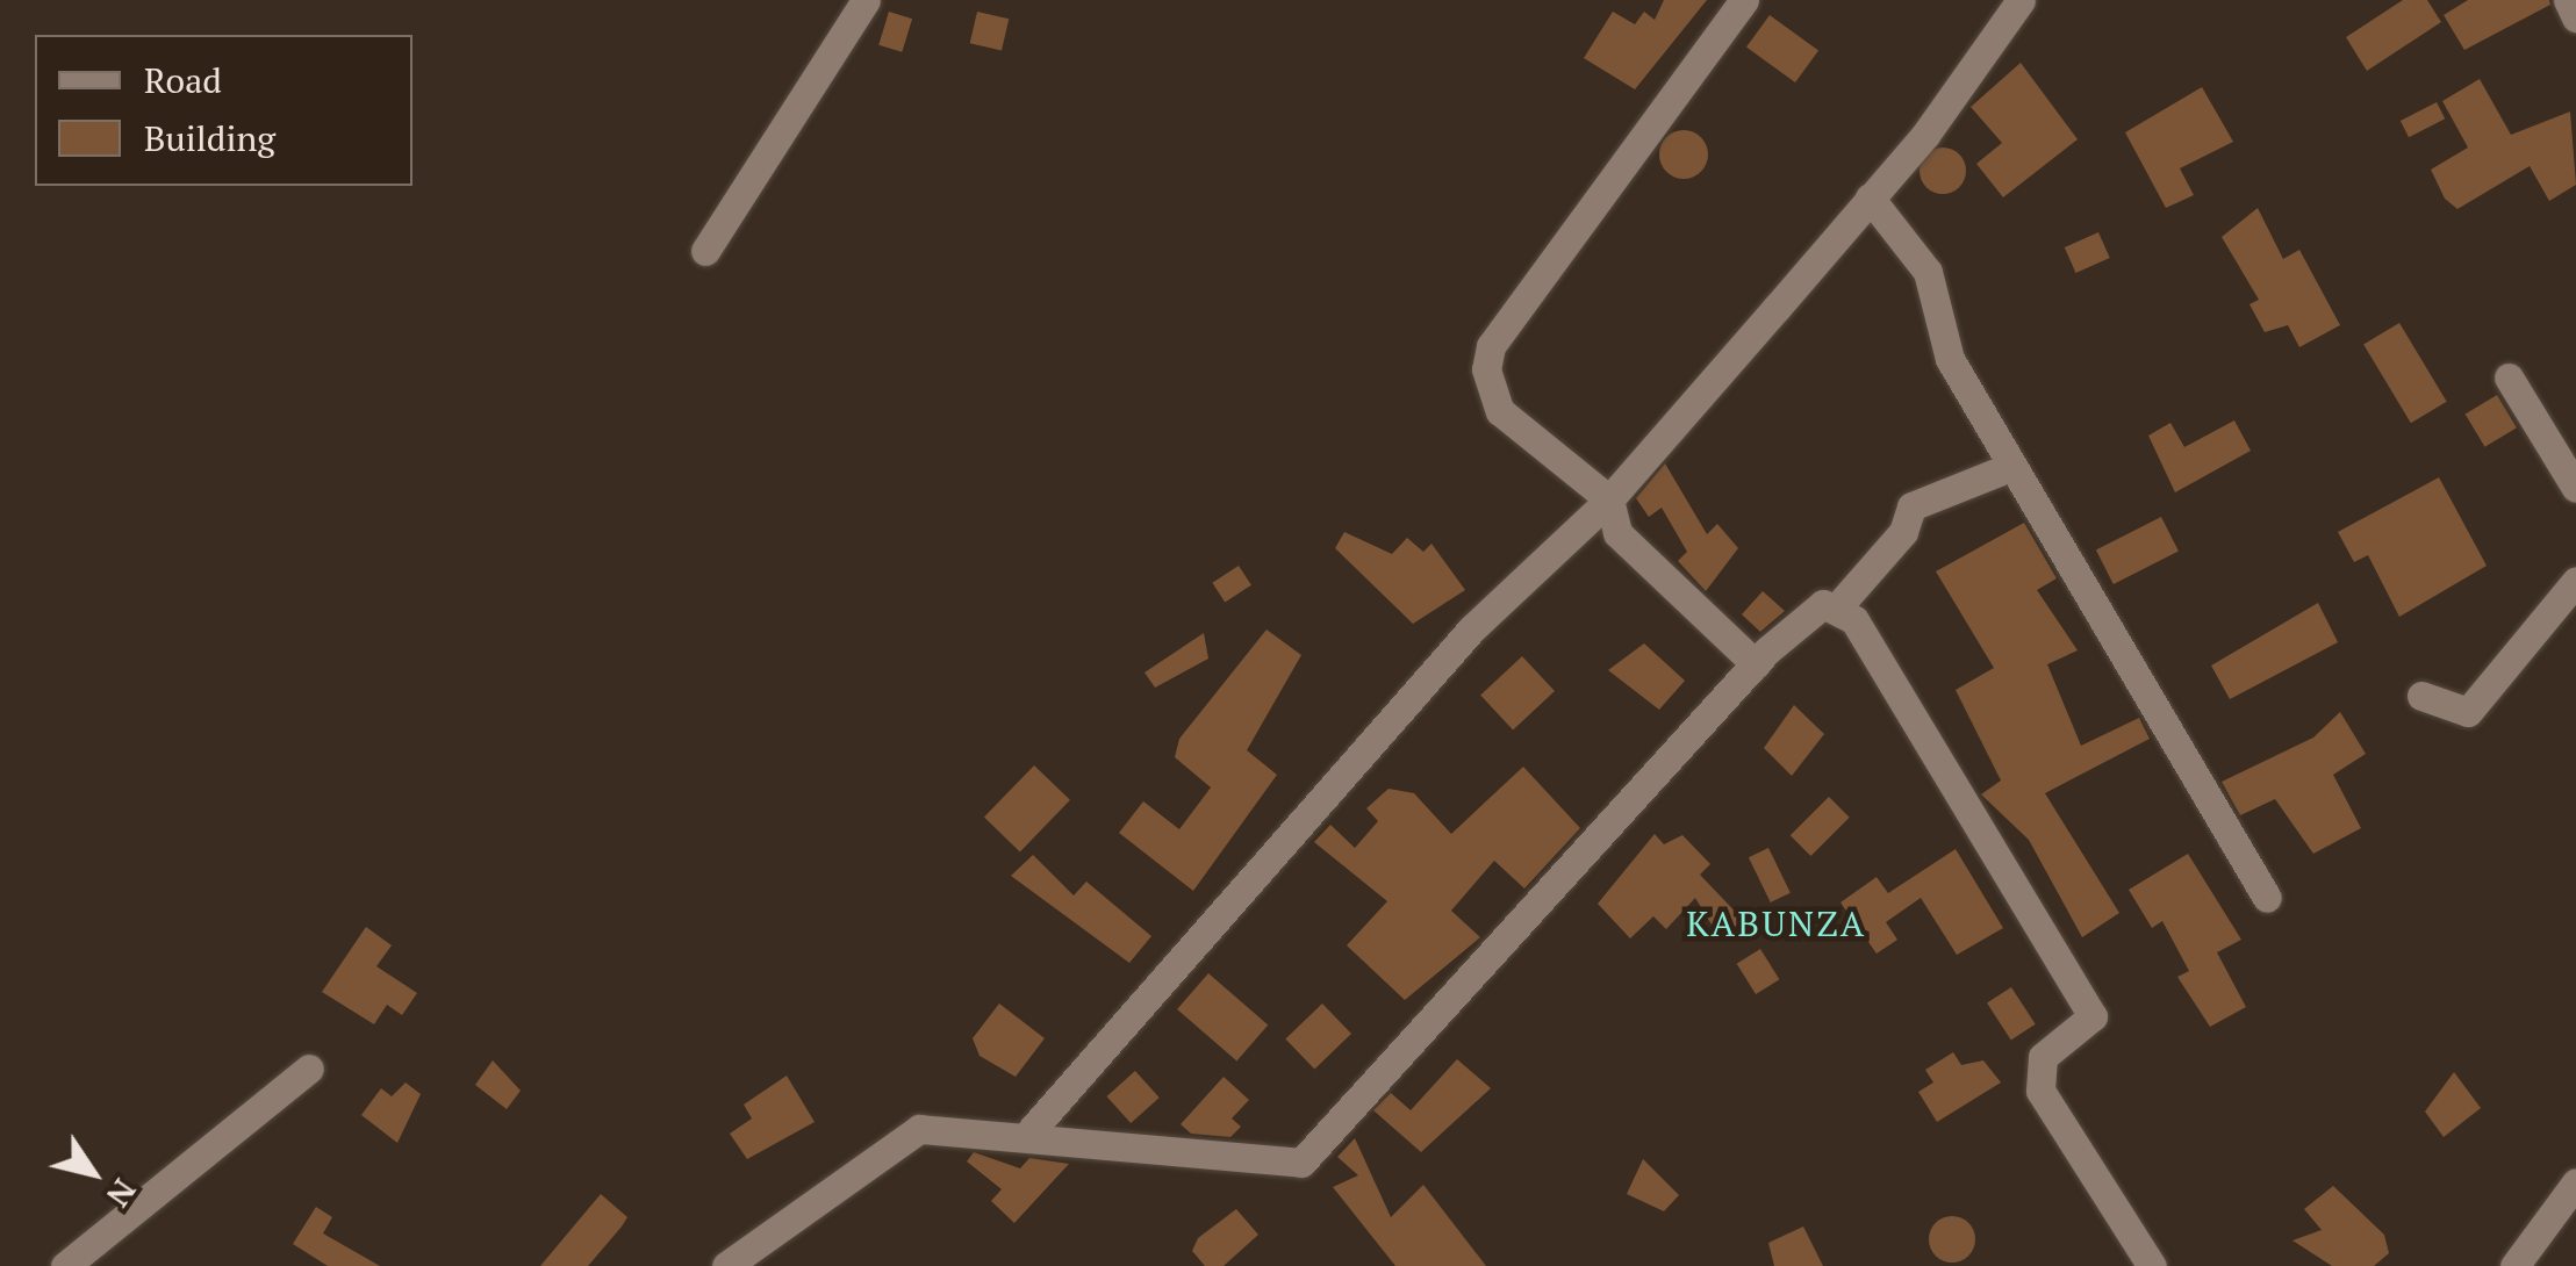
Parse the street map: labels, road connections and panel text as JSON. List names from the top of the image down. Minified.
{"districts":["KABUNZA"],"legend":["Road","Building"],"north":"bottom right"}
